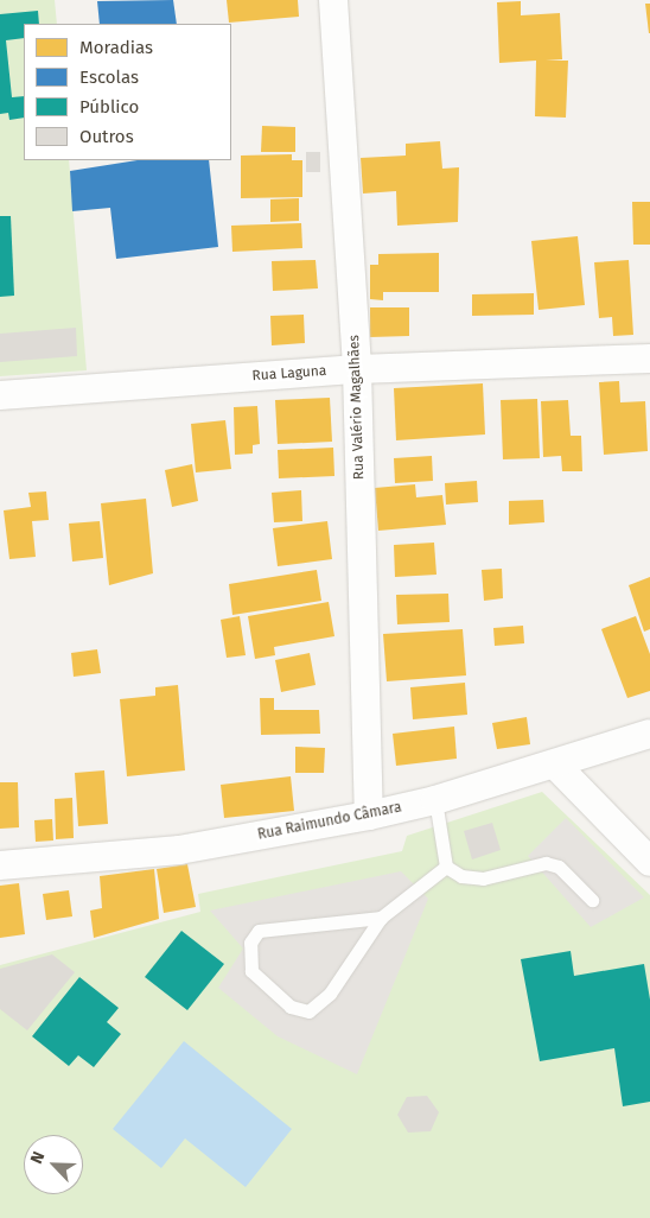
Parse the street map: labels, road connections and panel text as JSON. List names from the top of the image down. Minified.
{"streets":{"street":["Rua Laguna","Rua Valério Magalhães","Rua Raimundo Câmara"]},"crossings":[["Rua Laguna","Rua Valério Magalhães"],["Rua Valério Magalhães","Rua Raimundo Câmara"]],"legend":["Moradias","Escolas","Público","Outros"],"north":"top left"}
